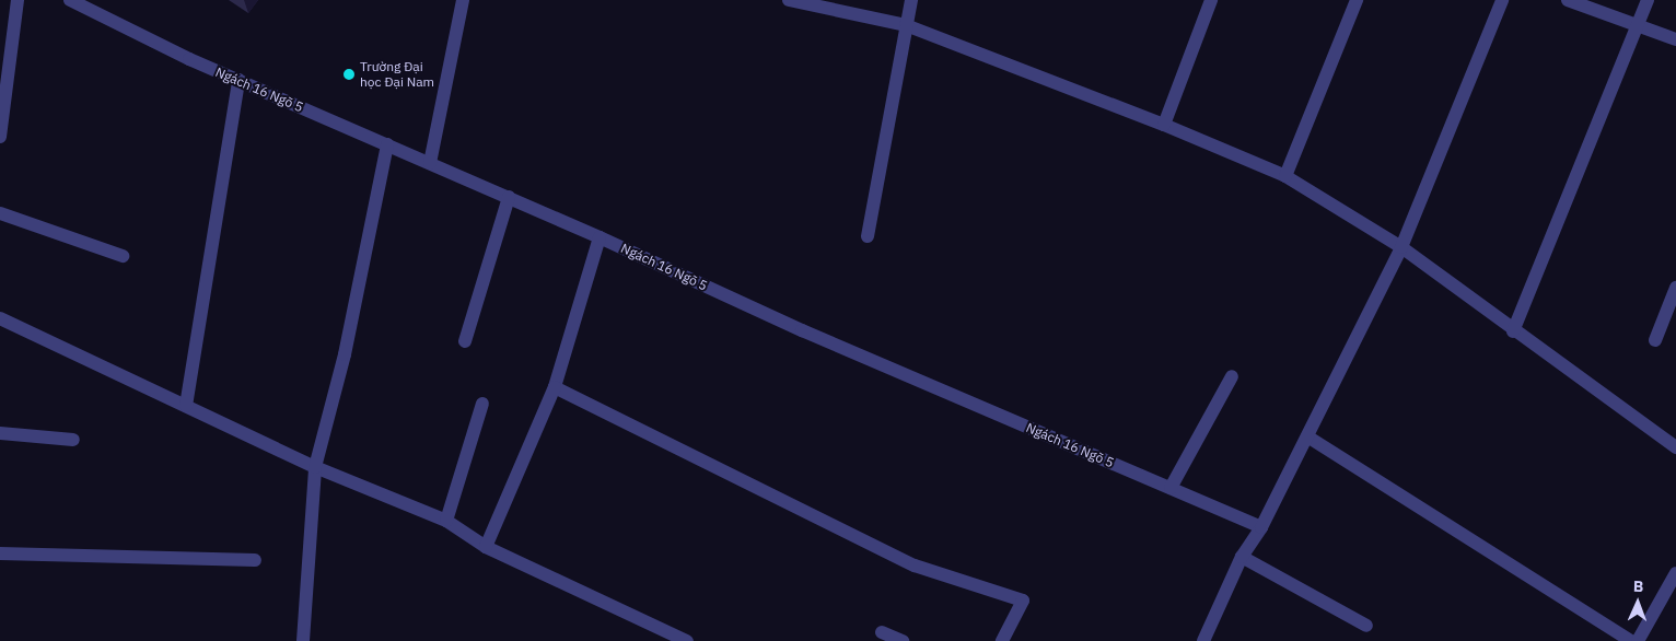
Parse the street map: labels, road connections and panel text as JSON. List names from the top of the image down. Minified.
{"streets":{"lane":["Ngách 16 Ngõ 5"]},"places":["Trường Đại học Đại Nam"],"north":"top"}
